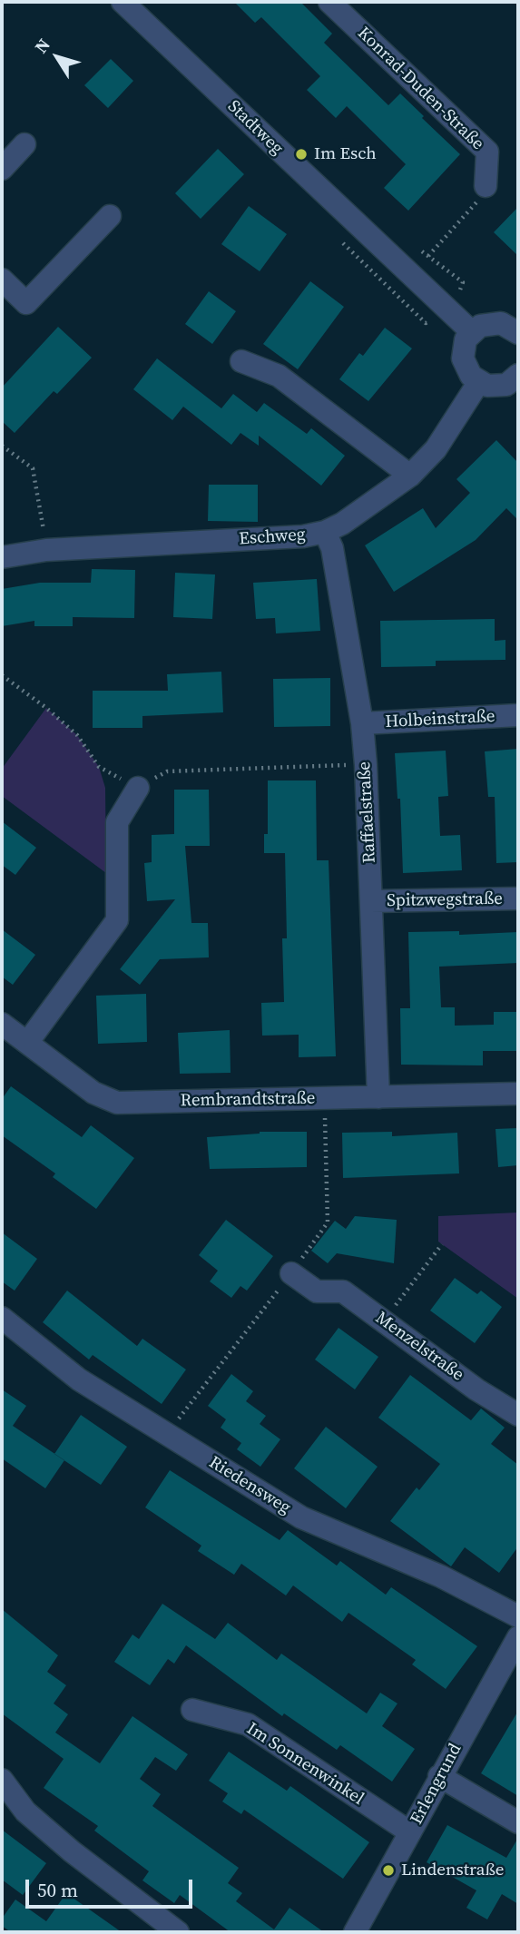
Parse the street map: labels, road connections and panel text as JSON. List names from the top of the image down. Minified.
{"streets":{"street":["Konrad-Duden-Straße","Stadtweg","Eschweg","Holbeinstraße","Raffaelstraße","Spitzwegstraße","Rembrandtstraße","Menzelstraße","Riedensweg","Im Sonnenwinkel","Erlengrund"]},"crossings":[["Eschweg","Raffaelstraße"],["Holbeinstraße","Raffaelstraße"],["Raffaelstraße","Spitzwegstraße"],["Raffaelstraße","Rembrandtstraße"],["Im Sonnenwinkel","Erlengrund"]],"places":["Im Esch","Lindenstraße"],"scale_bar":"50 m","north":"top left"}
